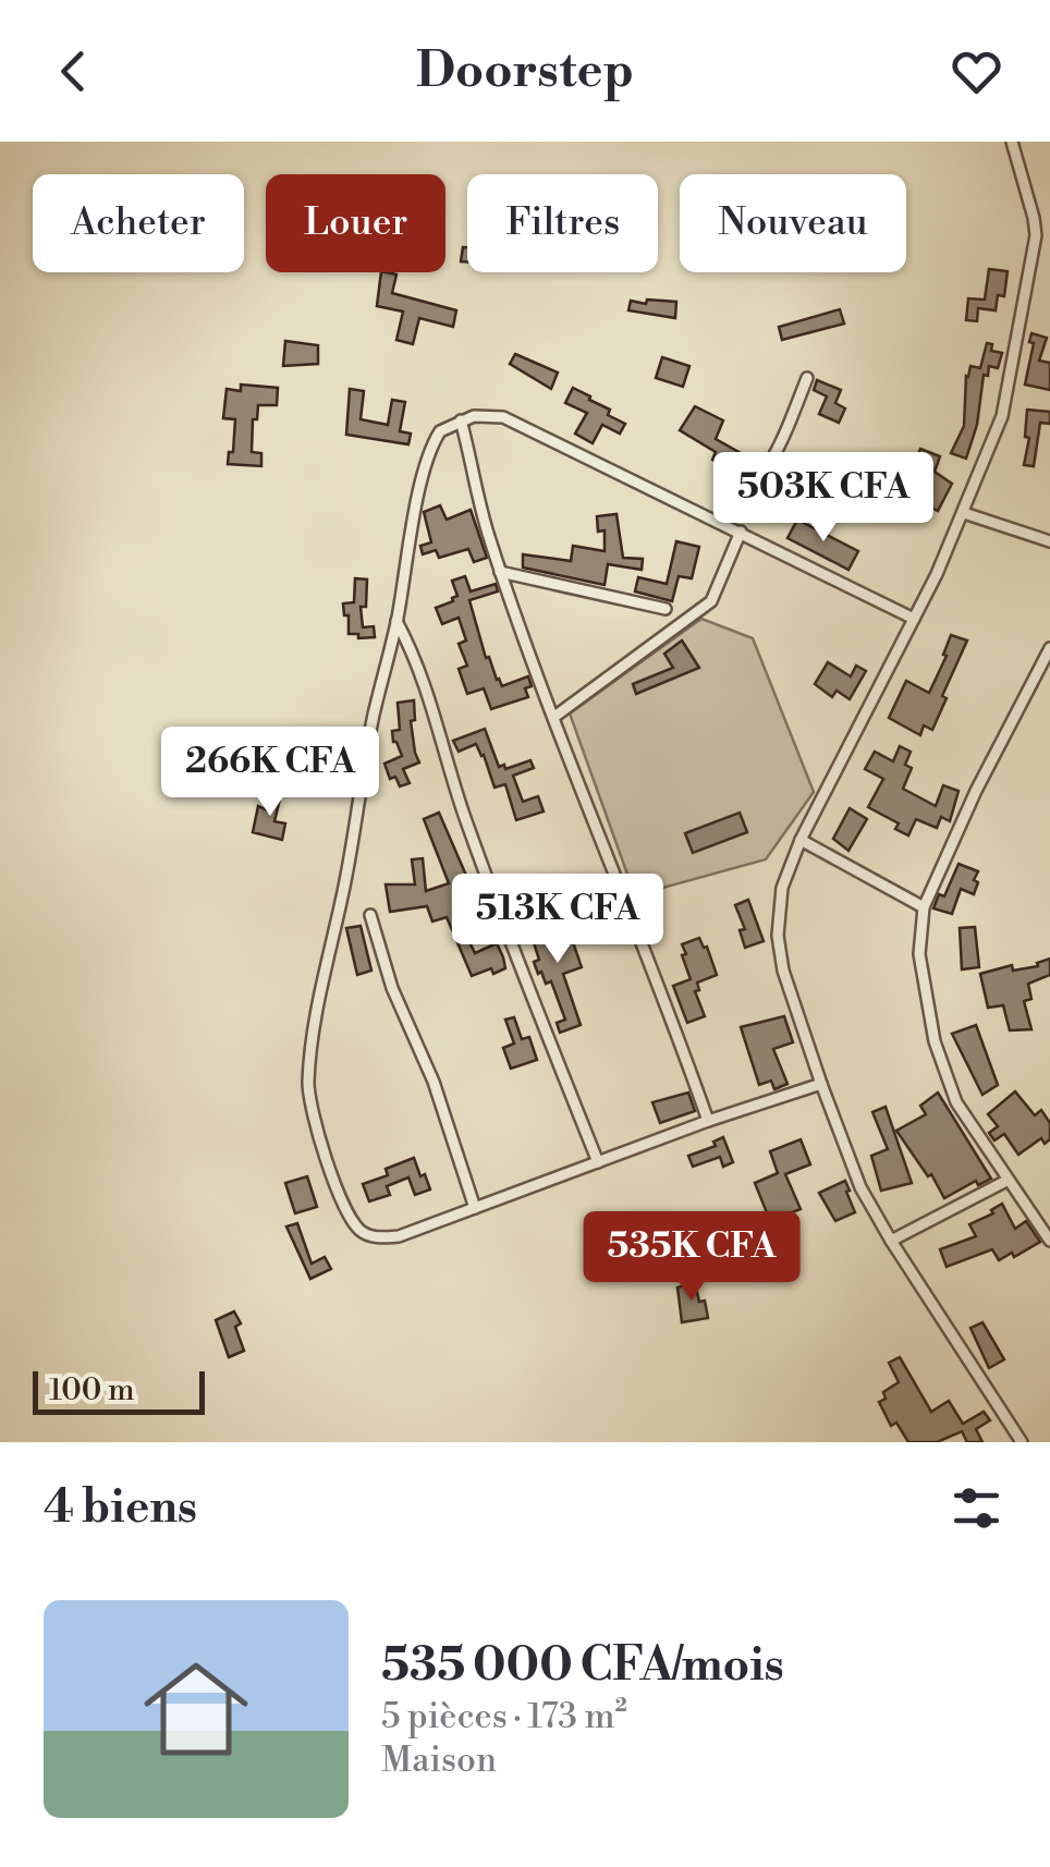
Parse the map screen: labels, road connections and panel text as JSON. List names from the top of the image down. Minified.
{"scale_bar":"100 m","page":{"header":"Doorstep","chip":["Acheter","Louer","Filtres","Nouveau"],"price":["503K CFA","266K CFA","513K CFA","535K CFA"],"scale":"100 m","heading":"4 biens","list":[{"name":"535 000 CFA/mois","note":"5 pièces · 173 m² · Maison"}]}}
